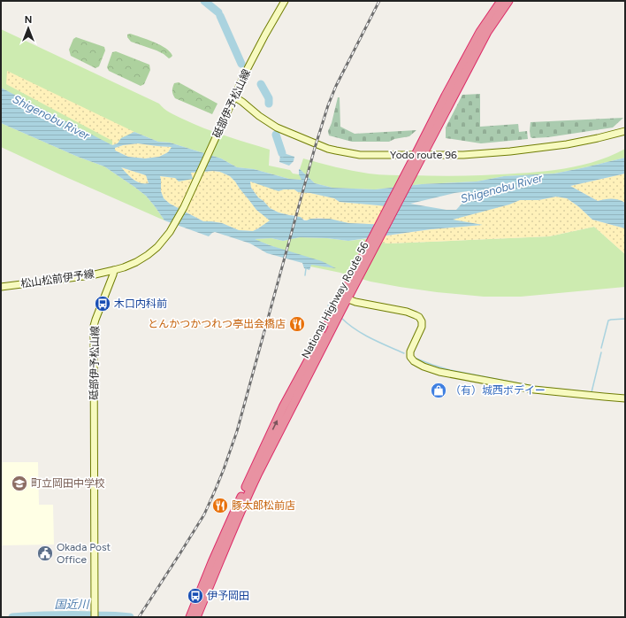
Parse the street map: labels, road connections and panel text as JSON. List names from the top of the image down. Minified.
{"streets":{"highway":["National Highway Route 56"],"main road":["砥部伊予松山線","Yodo route 96","松山松前伊予線"]},"crossings":[["砥部伊予松山線","Yodo route 96"],["砥部伊予松山線","松山松前伊予線"],["Yodo route 96","National Highway Route 56"]],"water":["Shigenobu River","国近川"],"places":{"bus stop":["木口内科前","伊予岡田"],"restaurant":["とんかつかつれつ亭出会橋店","豚太郎松前店"],"shop":["（有）城西ボデイー"],"school or university":["町立岡田中学校"],"public building":["Okada Post Office"]},"north":"top"}
